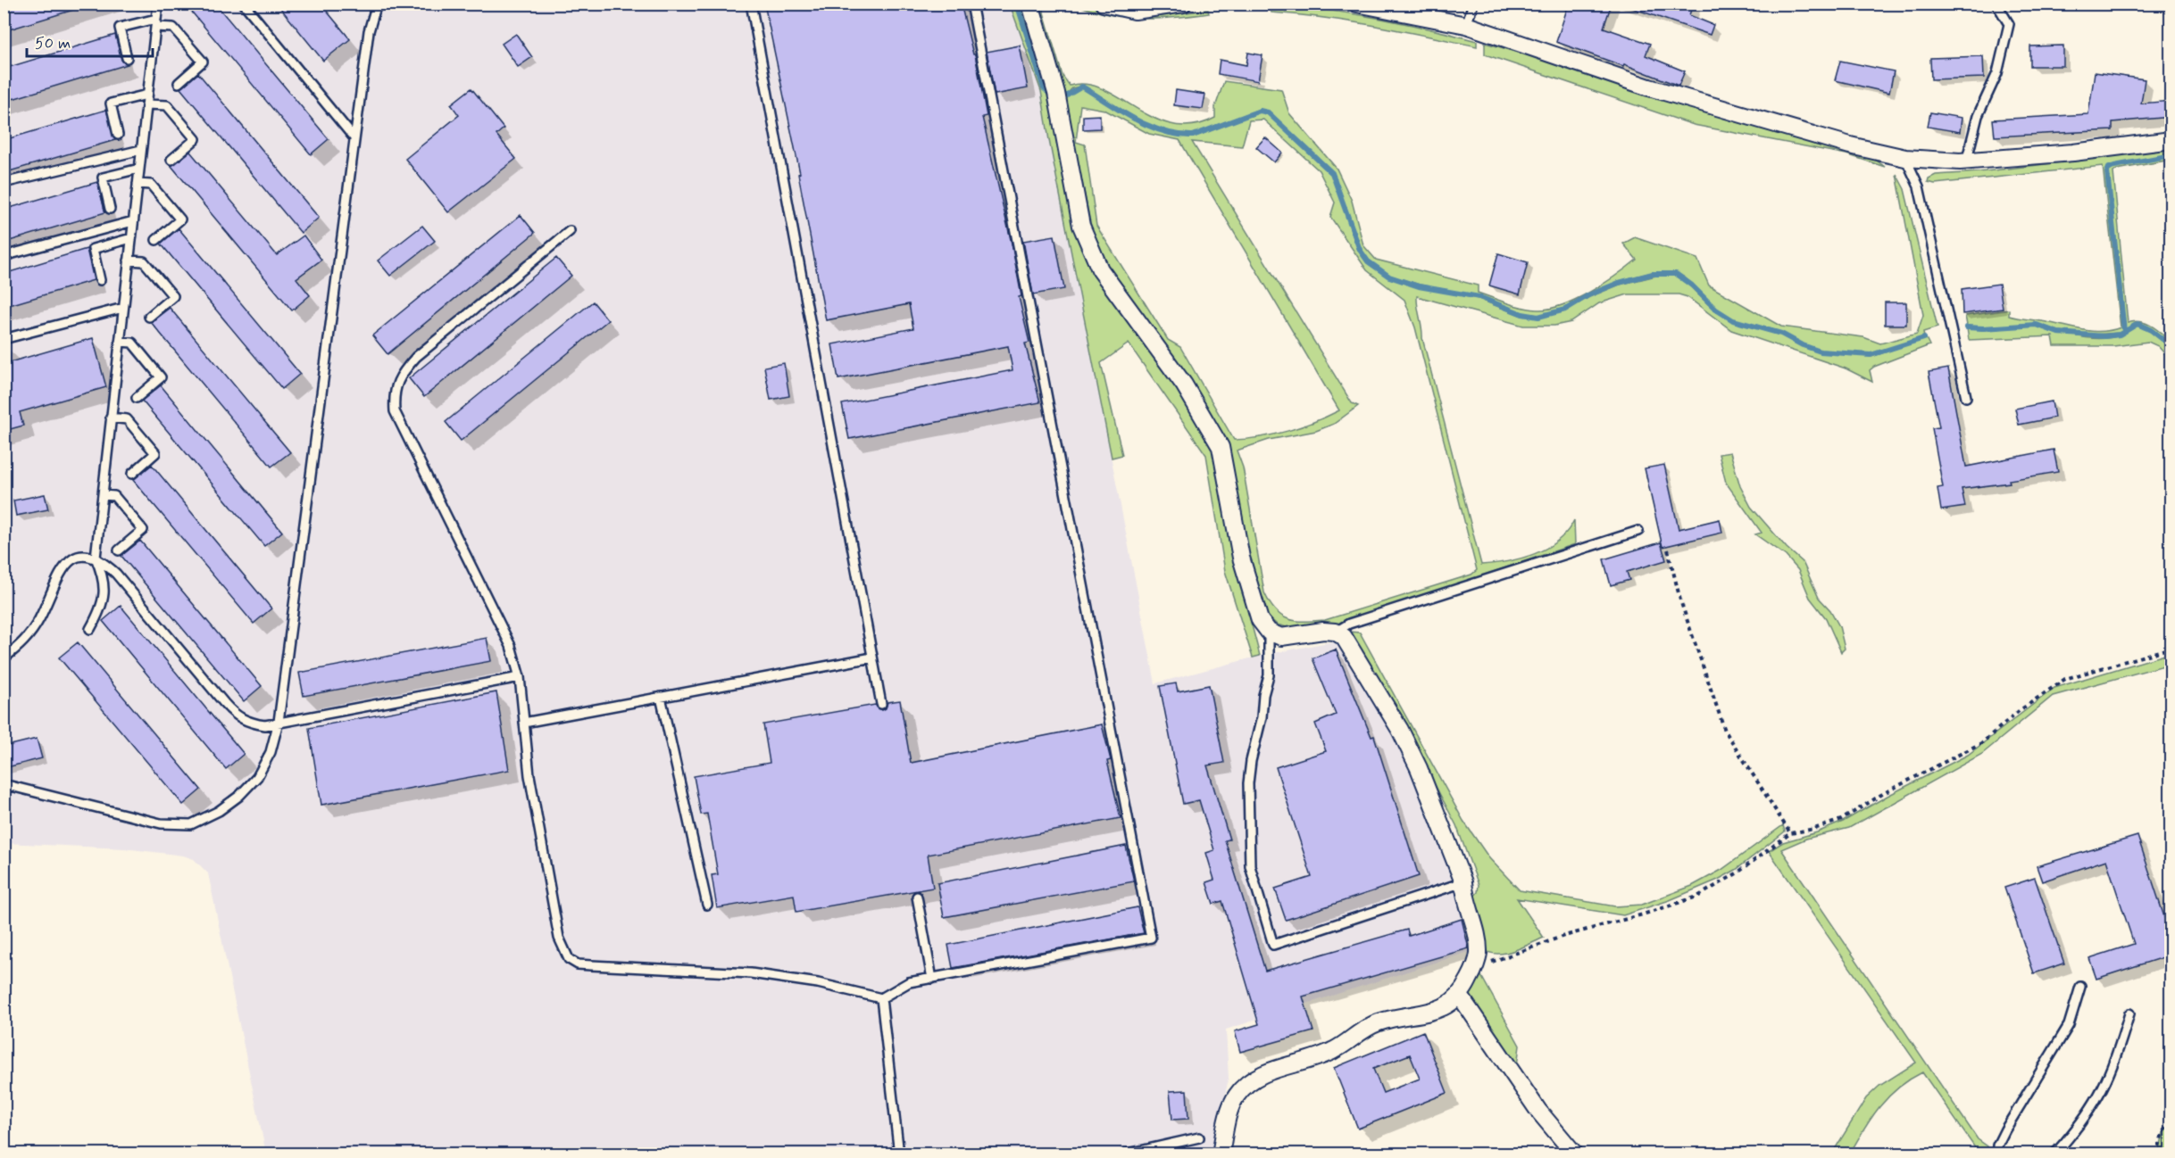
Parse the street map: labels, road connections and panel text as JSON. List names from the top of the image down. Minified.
{"scale_bar":"50 m"}
